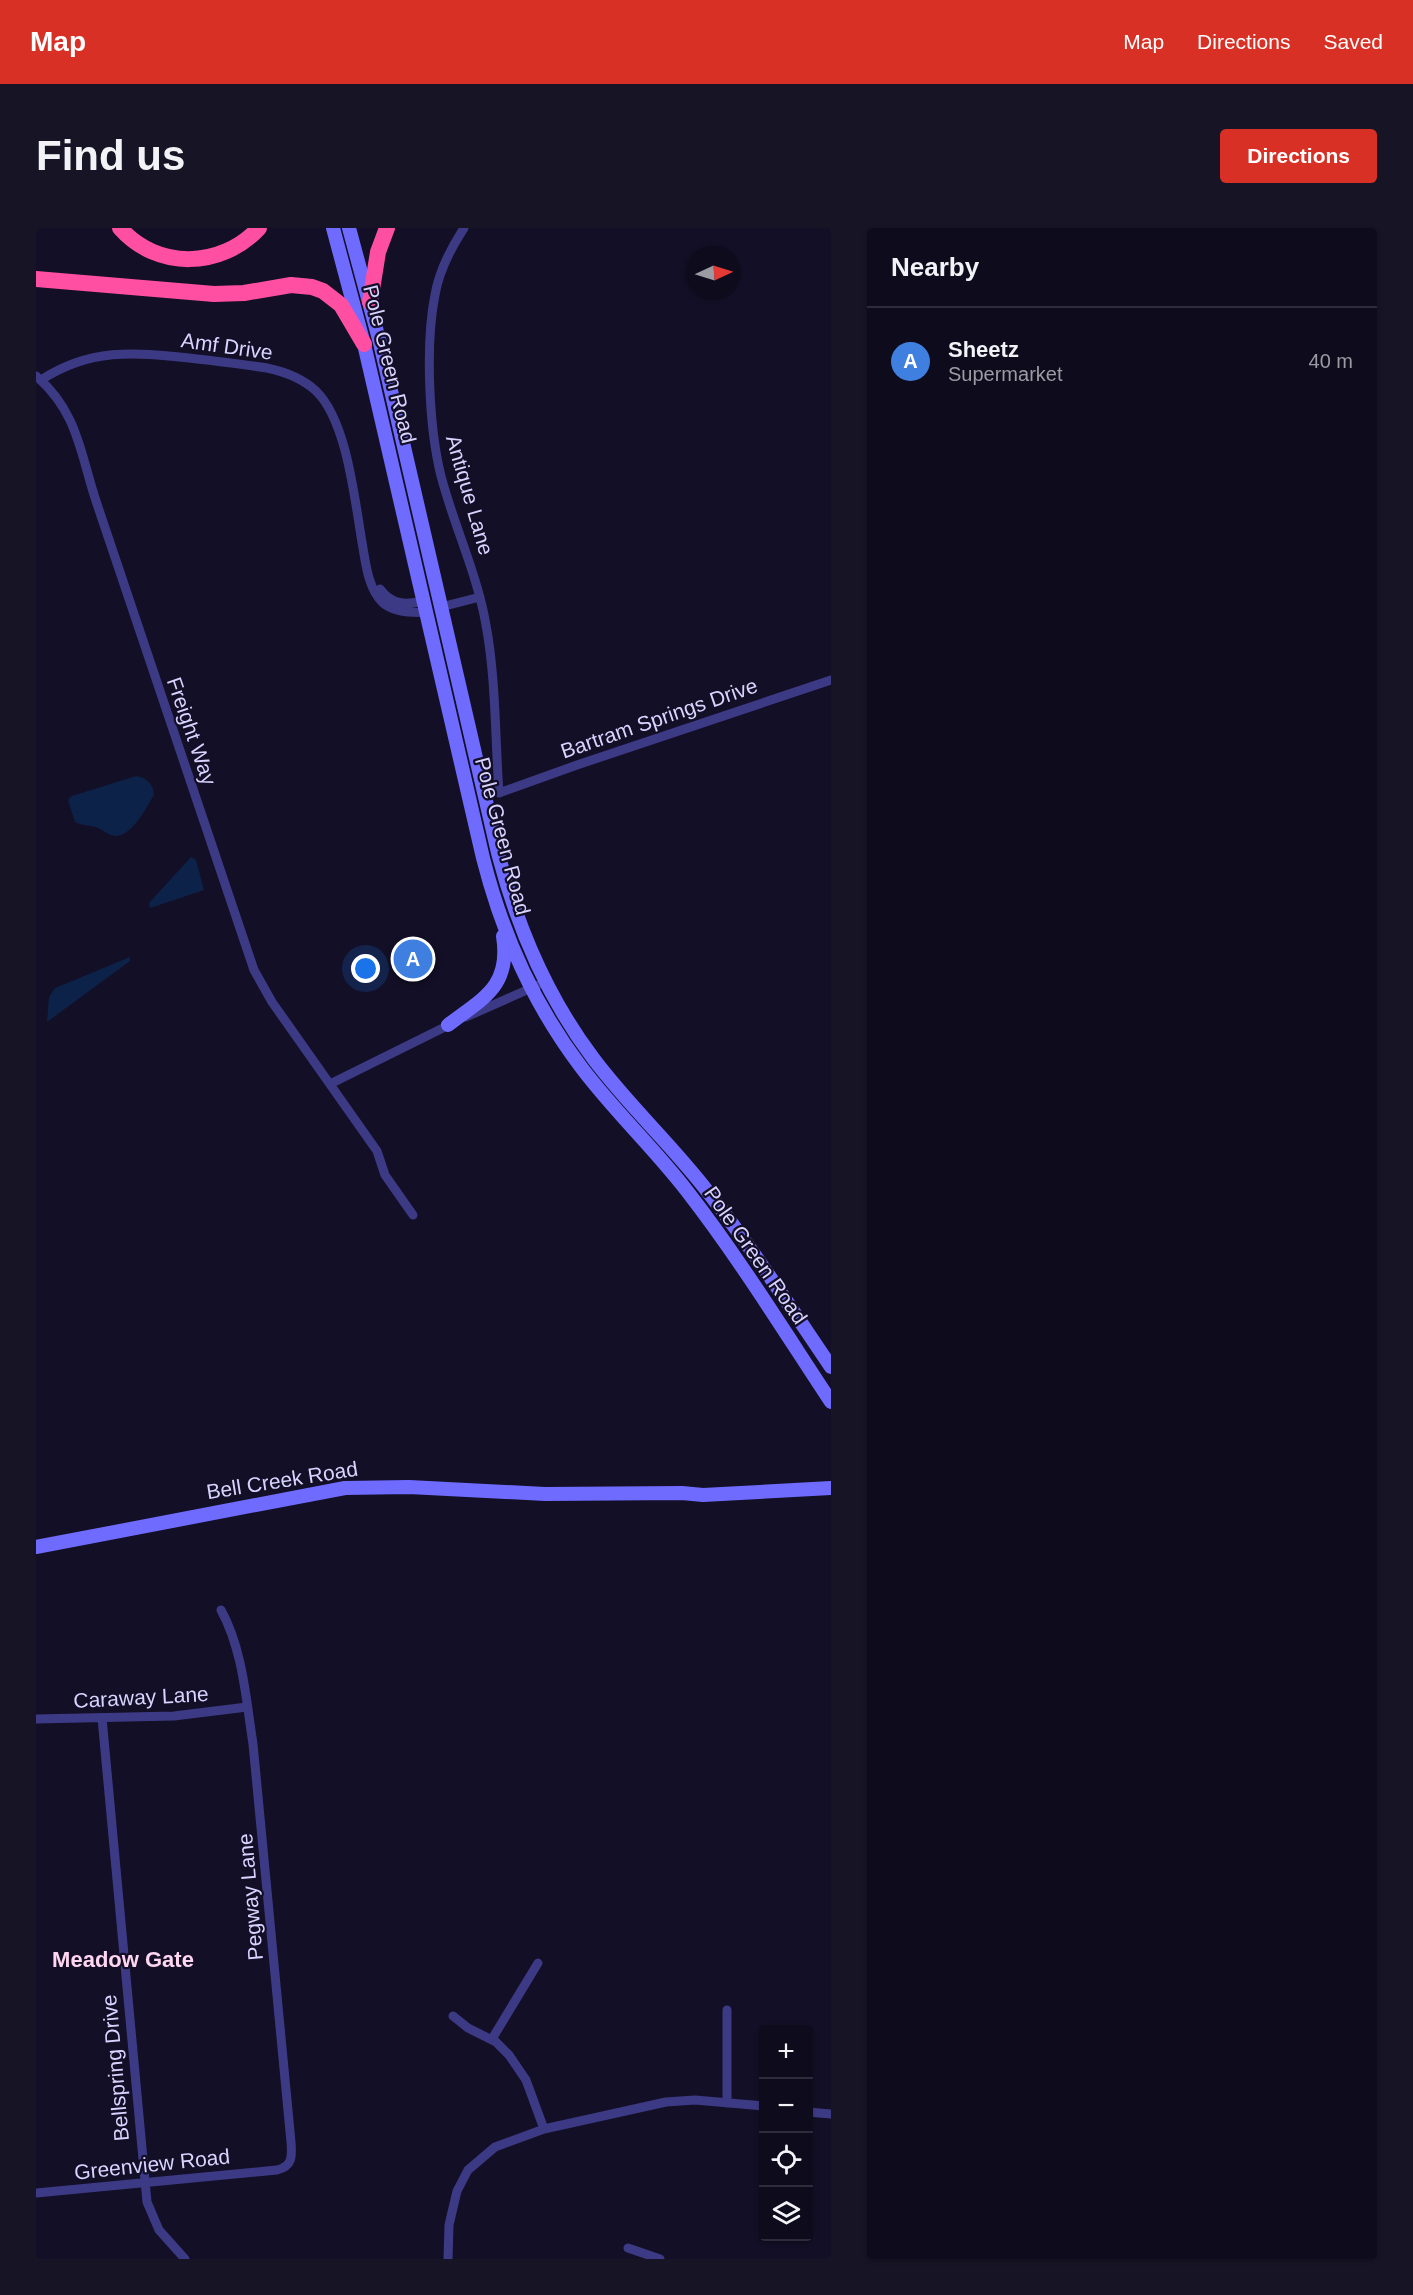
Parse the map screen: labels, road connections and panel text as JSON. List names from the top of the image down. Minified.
{"streets":{"main road":["Pole Green Road","Bell Creek Road"],"street":["Amf Drive","Antique Lane","Bartram Springs Drive","Freight Way","Caraway Lane","Pegway Lane","Bellspring Drive","Greenview Road"]},"crossings":[["Amf Drive","Pole Green Road"],["Amf Drive","Freight Way"],["Antique Lane","Bartram Springs Drive"],["Caraway Lane","Pegway Lane"],["Caraway Lane","Bellspring Drive"],["Pegway Lane","Greenview Road"],["Bellspring Drive","Greenview Road"]],"districts":["Meadow Gate"],"north":"right","page":{"header":"Map","nav":["Map","Directions","Saved"],"buttons":"Directions","title":"Find us","heading":"Nearby","list":[{"mark":"A","name":"Sheetz","note":"Supermarket","value":"40 m"}],"pins":"A","map_buttons":["+","−"]}}
